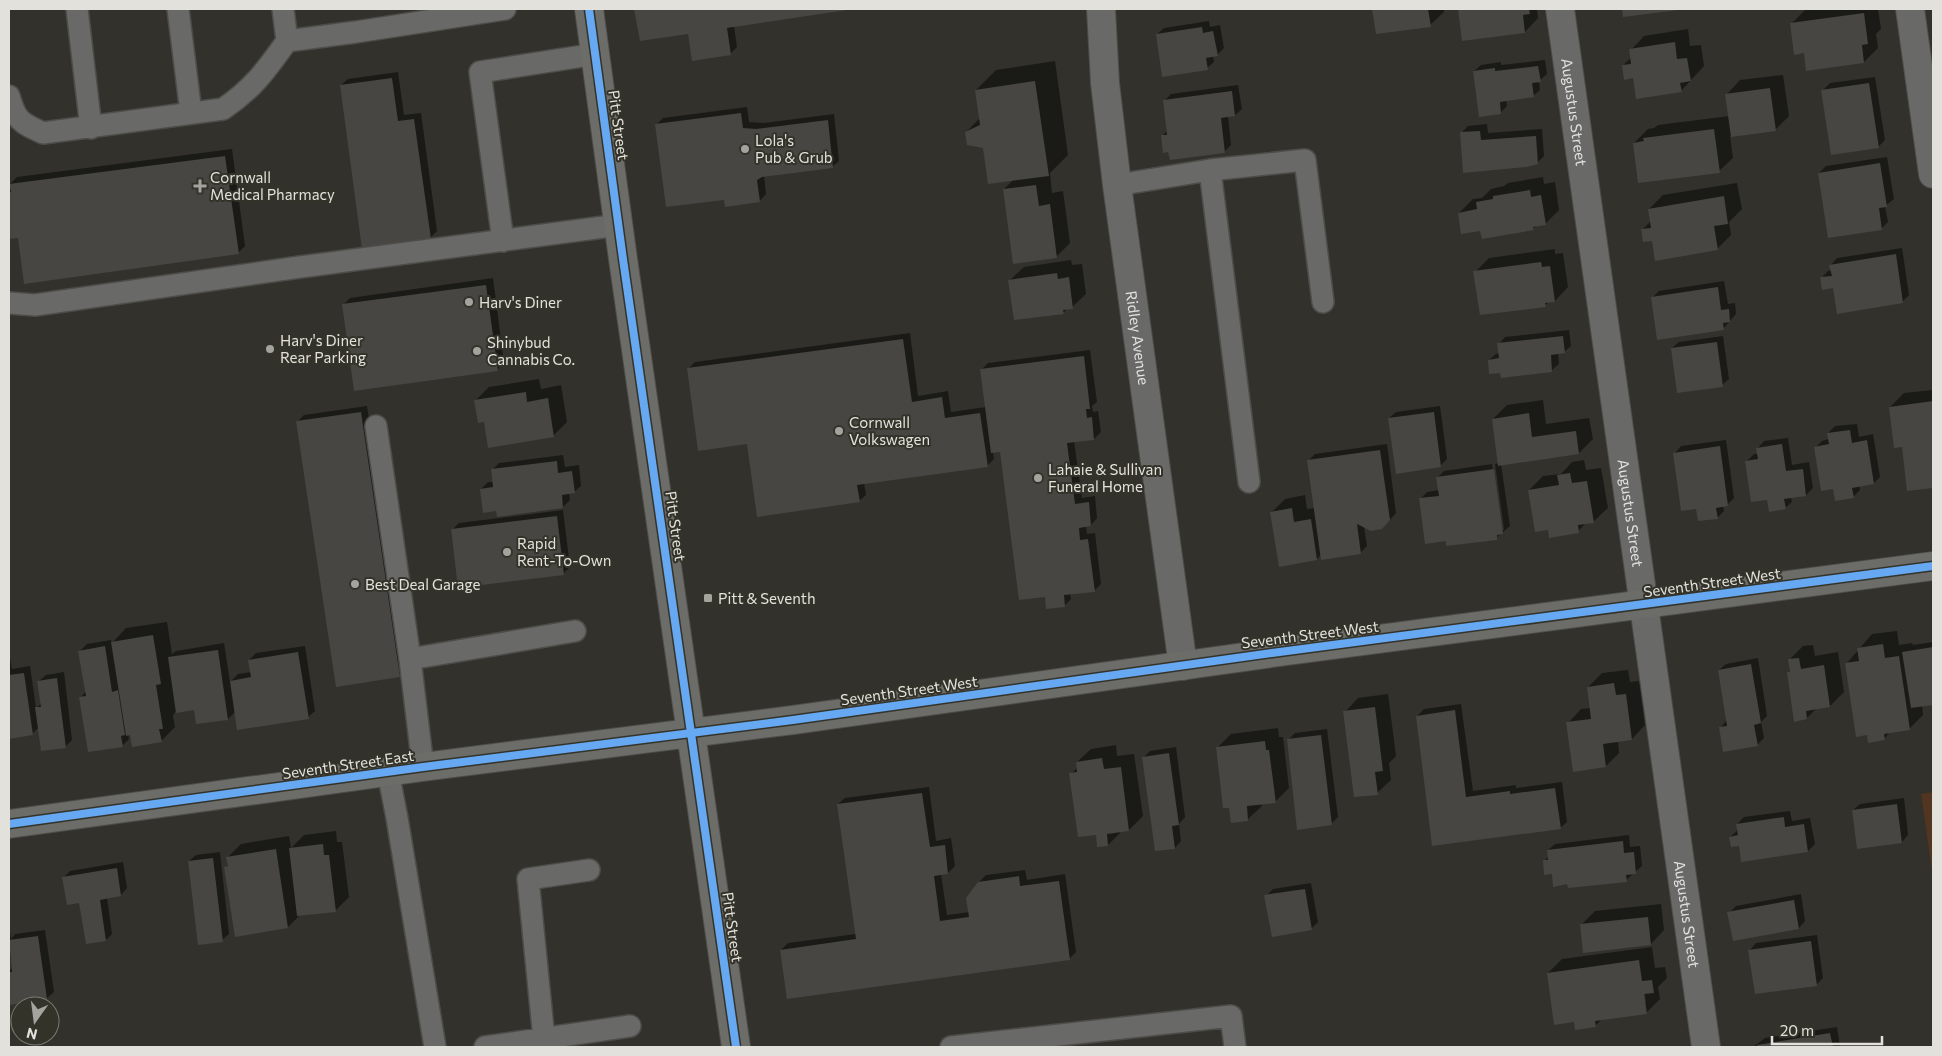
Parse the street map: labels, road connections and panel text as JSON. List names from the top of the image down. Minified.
{"streets":{"street":["Augustus Street","Pitt Street","Ridley Avenue","Seventh Street West","Seventh Street East"]},"crossings":[["Augustus Street","Seventh Street West"],["Pitt Street","Seventh Street West"],["Pitt Street","Seventh Street East"],["Ridley Avenue","Seventh Street West"],["Seventh Street West","Seventh Street East"]],"places":{"other":["Lola's Pub & Grub","Harv's Diner","Harv's Diner Rear Parking","Shinybud Cannabis Co.","Cornwall Volkswagen","Lahaie & Sullivan Funeral Home","Rapid Rent-To-Own","Best Deal Garage"],"health":["Cornwall Medical Pharmacy"],"transit":["Pitt & Seventh"]},"scale_bar":"20 m","north":"bottom"}
